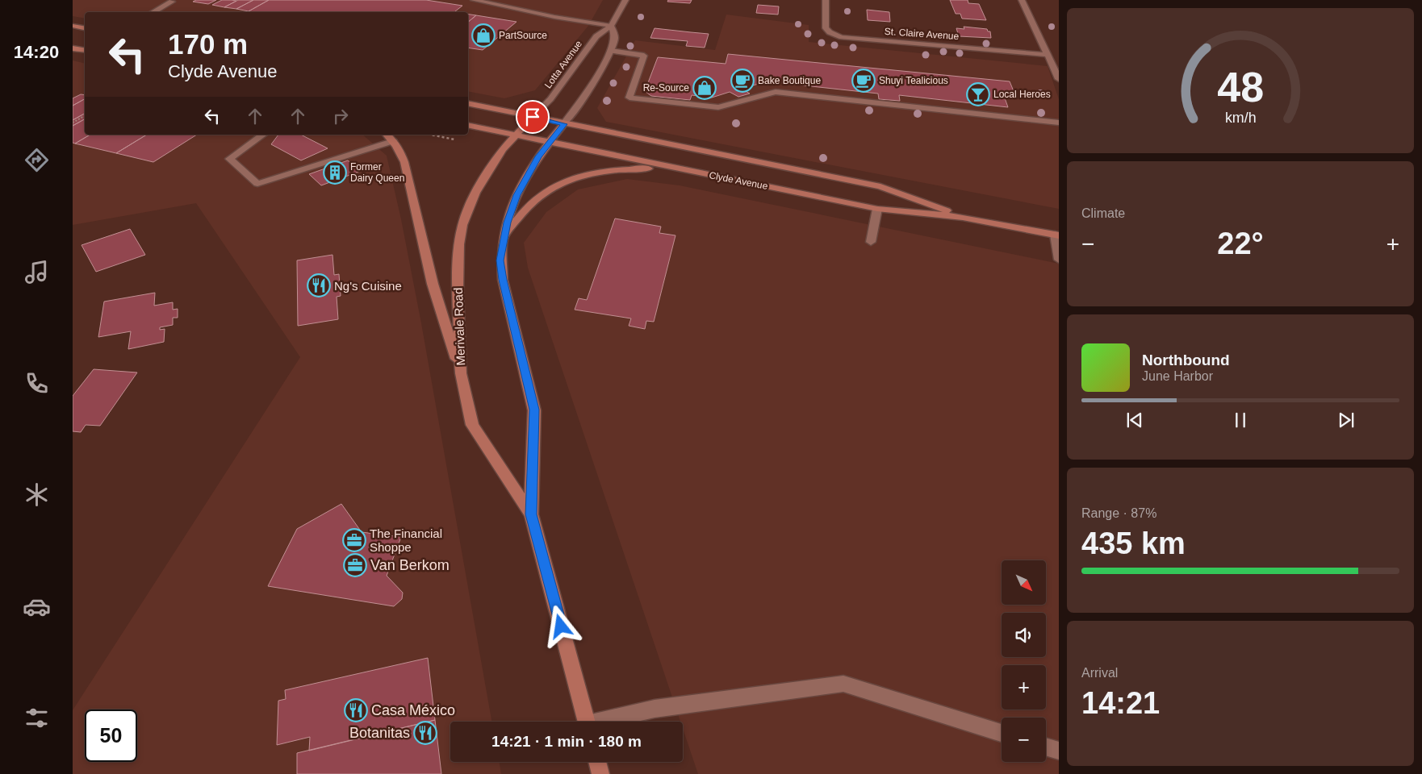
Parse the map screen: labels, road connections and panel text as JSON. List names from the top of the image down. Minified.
{"streets":{"main road":["Clyde Avenue","Merivale Road"],"street":["St. Claire Avenue","Lotta Avenue"]},"crossings":[["Lotta Avenue","Clyde Avenue"],["Lotta Avenue","Merivale Road"],["Clyde Avenue","Merivale Road"]],"places":{"shop":["PartSource","Re-Source"],"cafe":["Bake Boutique","Shuyi Tealicious"],"bar":["Local Heroes"],"building":["Former Dairy Queen"],"restaurant":["Ng's Cuisine","Casa México","Botanitas"],"office":["The Financial Shoppe","Van Berkom"]},"north":"bottom right","page":{"tabs":"14:20","turn":["170 m","Clyde Avenue"],"tile":["Climate",["Range · 87%","435 km"],["Arrival","14:21"]],"heat":["−","22°","+"],"song":["Northbound","June Harbor"],"map_buttons":["+","−"],"limit":"50","trip":"14:21 · 1 min · 180 m","gauge":["48","km/h"]}}
